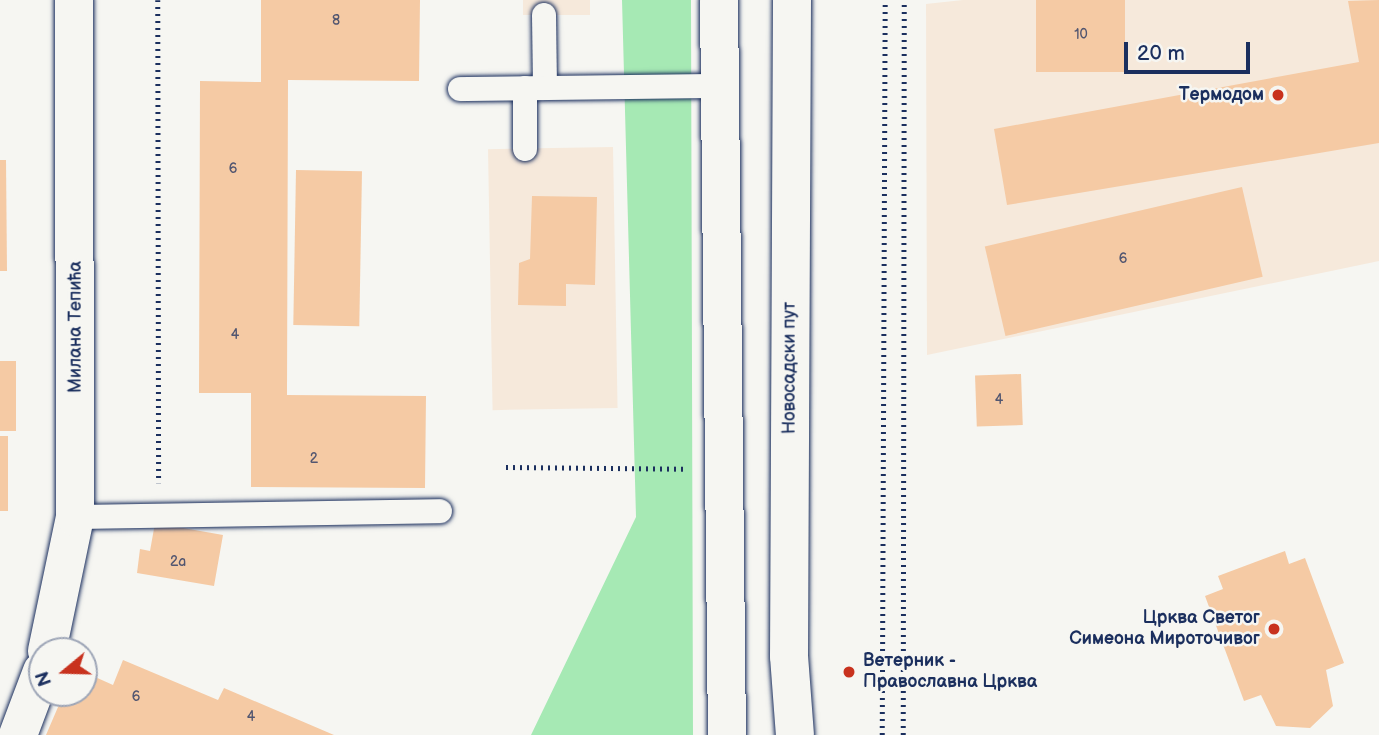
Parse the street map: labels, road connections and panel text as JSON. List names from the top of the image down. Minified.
{"streets":{"main road":["Милана Тепића","Новосадски пут"]},"places":["Термодом","Црква Светог Симеона Мироточивог","Ветерник - Православна Црква"],"house_numbers":["8","10","6","6","4","4","2","2a","6","4"],"scale_bar":"20 m","north":"left"}
